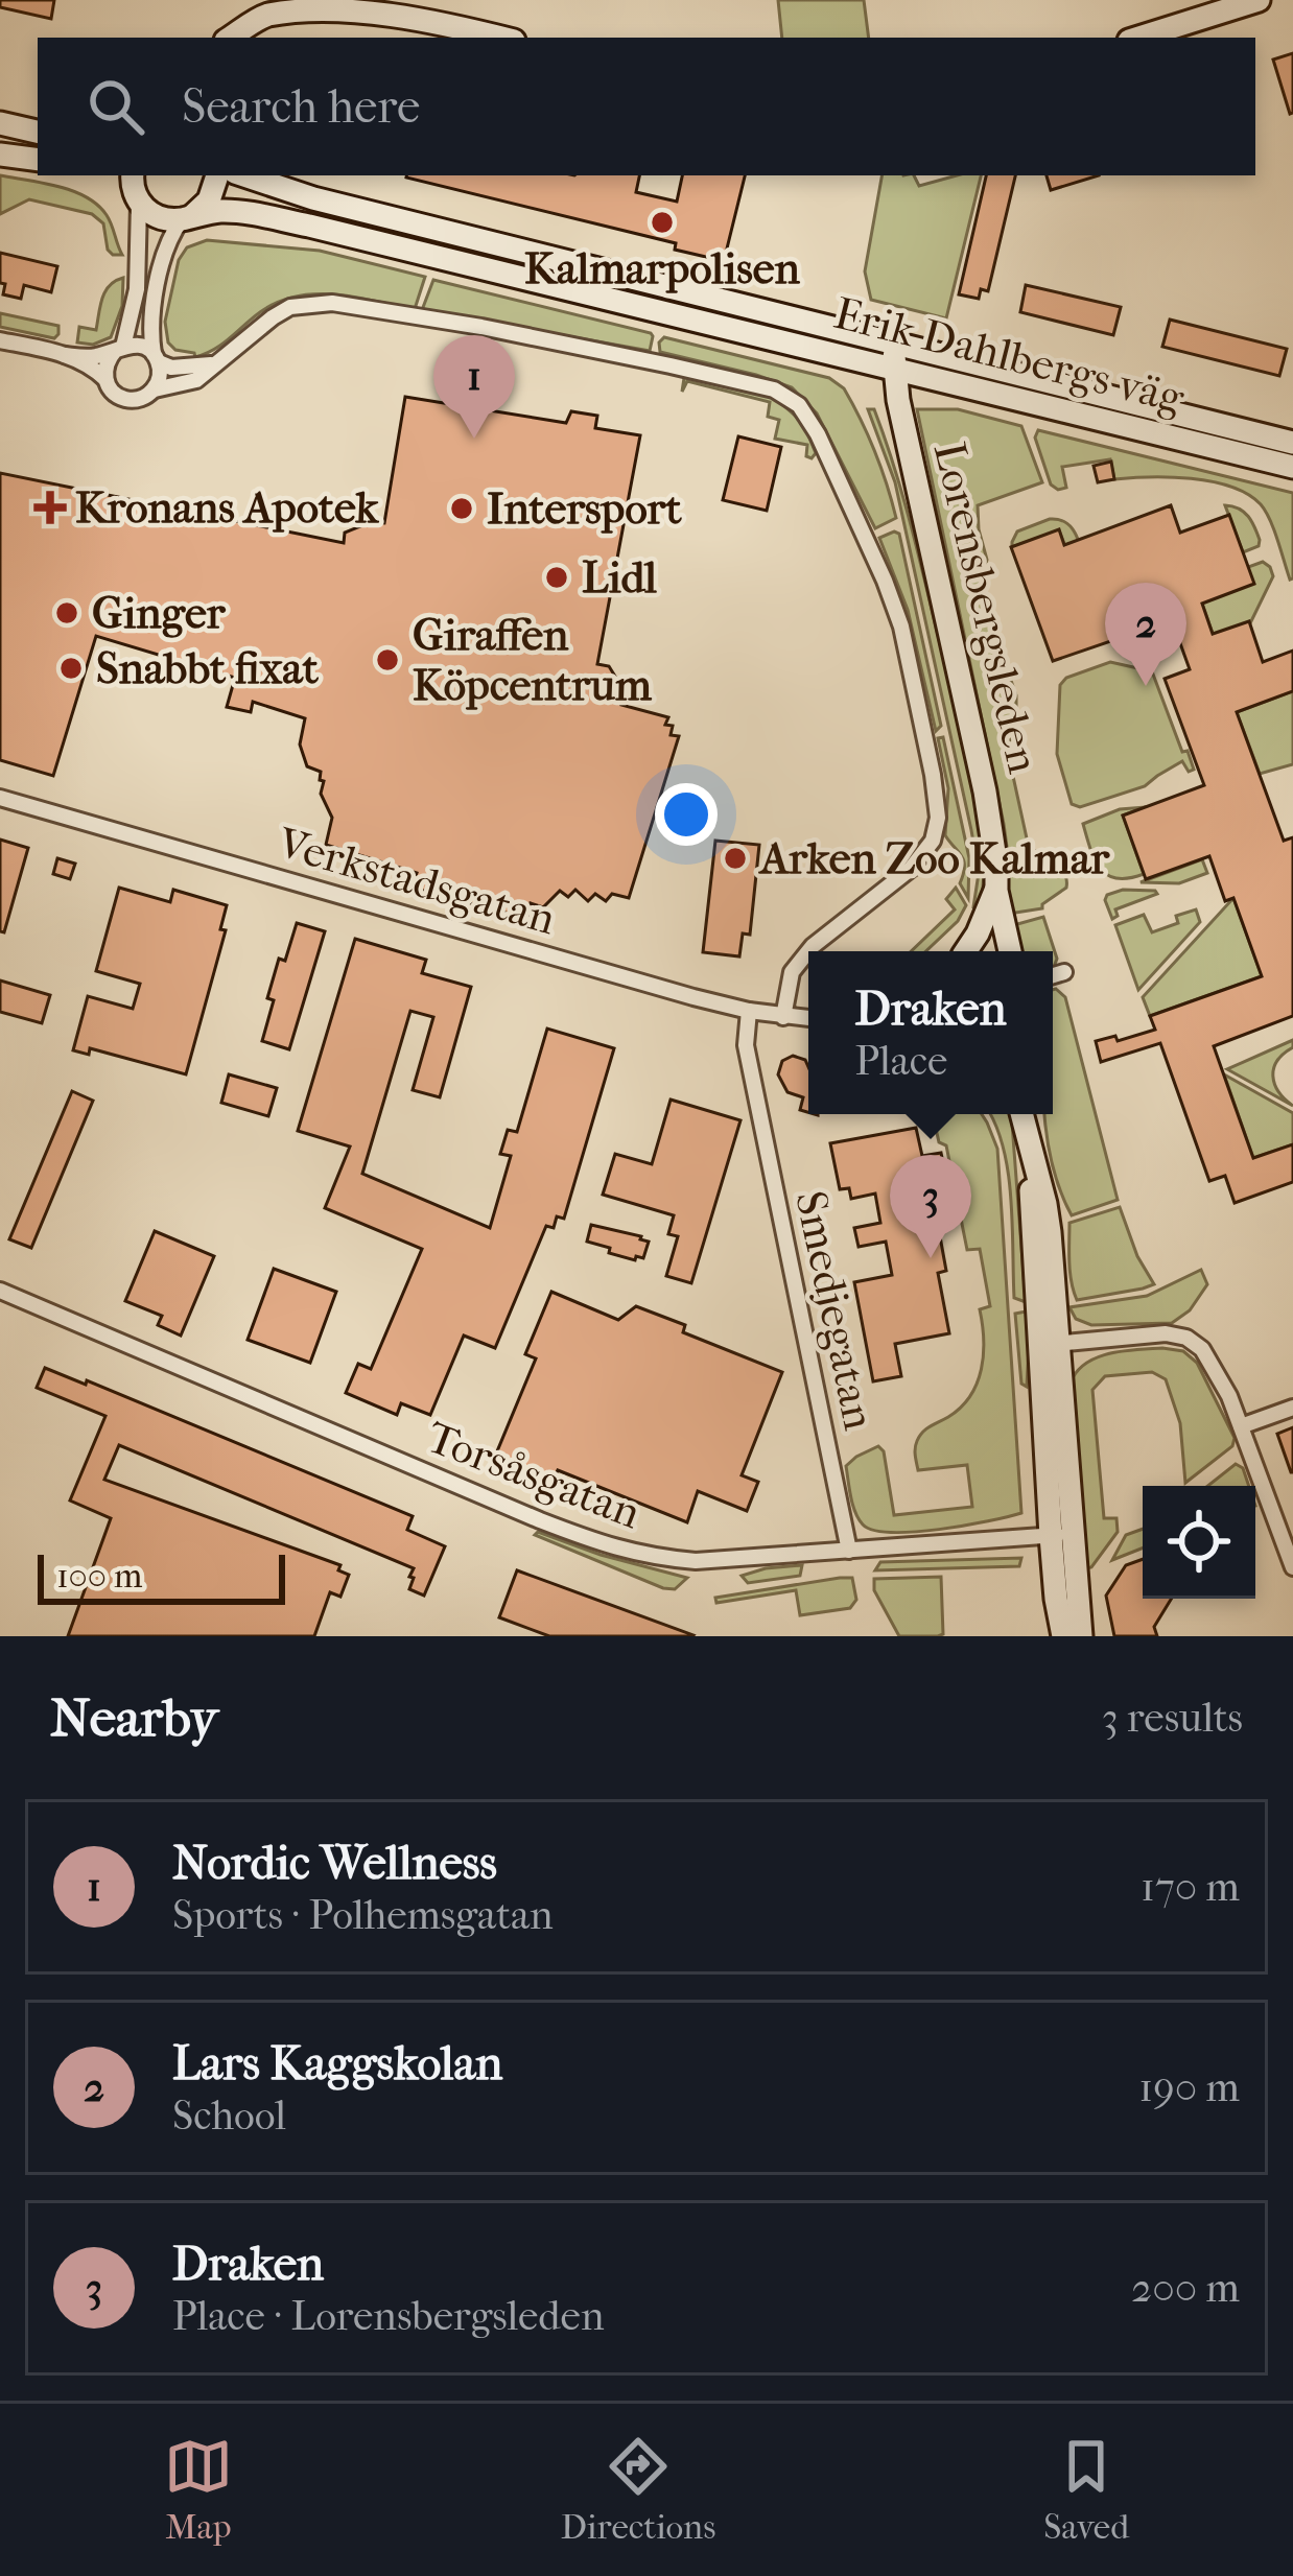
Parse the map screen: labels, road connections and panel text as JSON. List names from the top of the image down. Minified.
{"streets":{"main road":["Erik Dahlbergs väg","Lorensbergsleden"],"street":["Verkstadsgatan","Smedjegatan","Torsåsgatan"]},"crossings":[["Erik Dahlbergs väg","Lorensbergsleden"],["Verkstadsgatan","Smedjegatan"],["Smedjegatan","Torsåsgatan"]],"places":{"other":["Kalmarpolisen","Intersport","Lidl","Ginger","Giraffen Köpcentrum","Snabbt fixat","Arken Zoo Kalmar"],"health":["Kronans Apotek"]},"scale_bar":"100 m","page":{"search":"Search here","pins":["1","2","3"],"popup":["Draken","Place"],"scale":"100 m","heading":["Nearby","3 results"],"list":[{"mark":"1","name":"Nordic Wellness","note":"Sports · Polhemsgatan","value":"170 m"},{"mark":"2","name":"Lars Kaggskolan","note":"School","value":"190 m"},{"mark":"3","name":"Draken","note":"Place · Lorensbergsleden","value":"200 m"}],"nav":["Map","Directions","Saved"]}}
